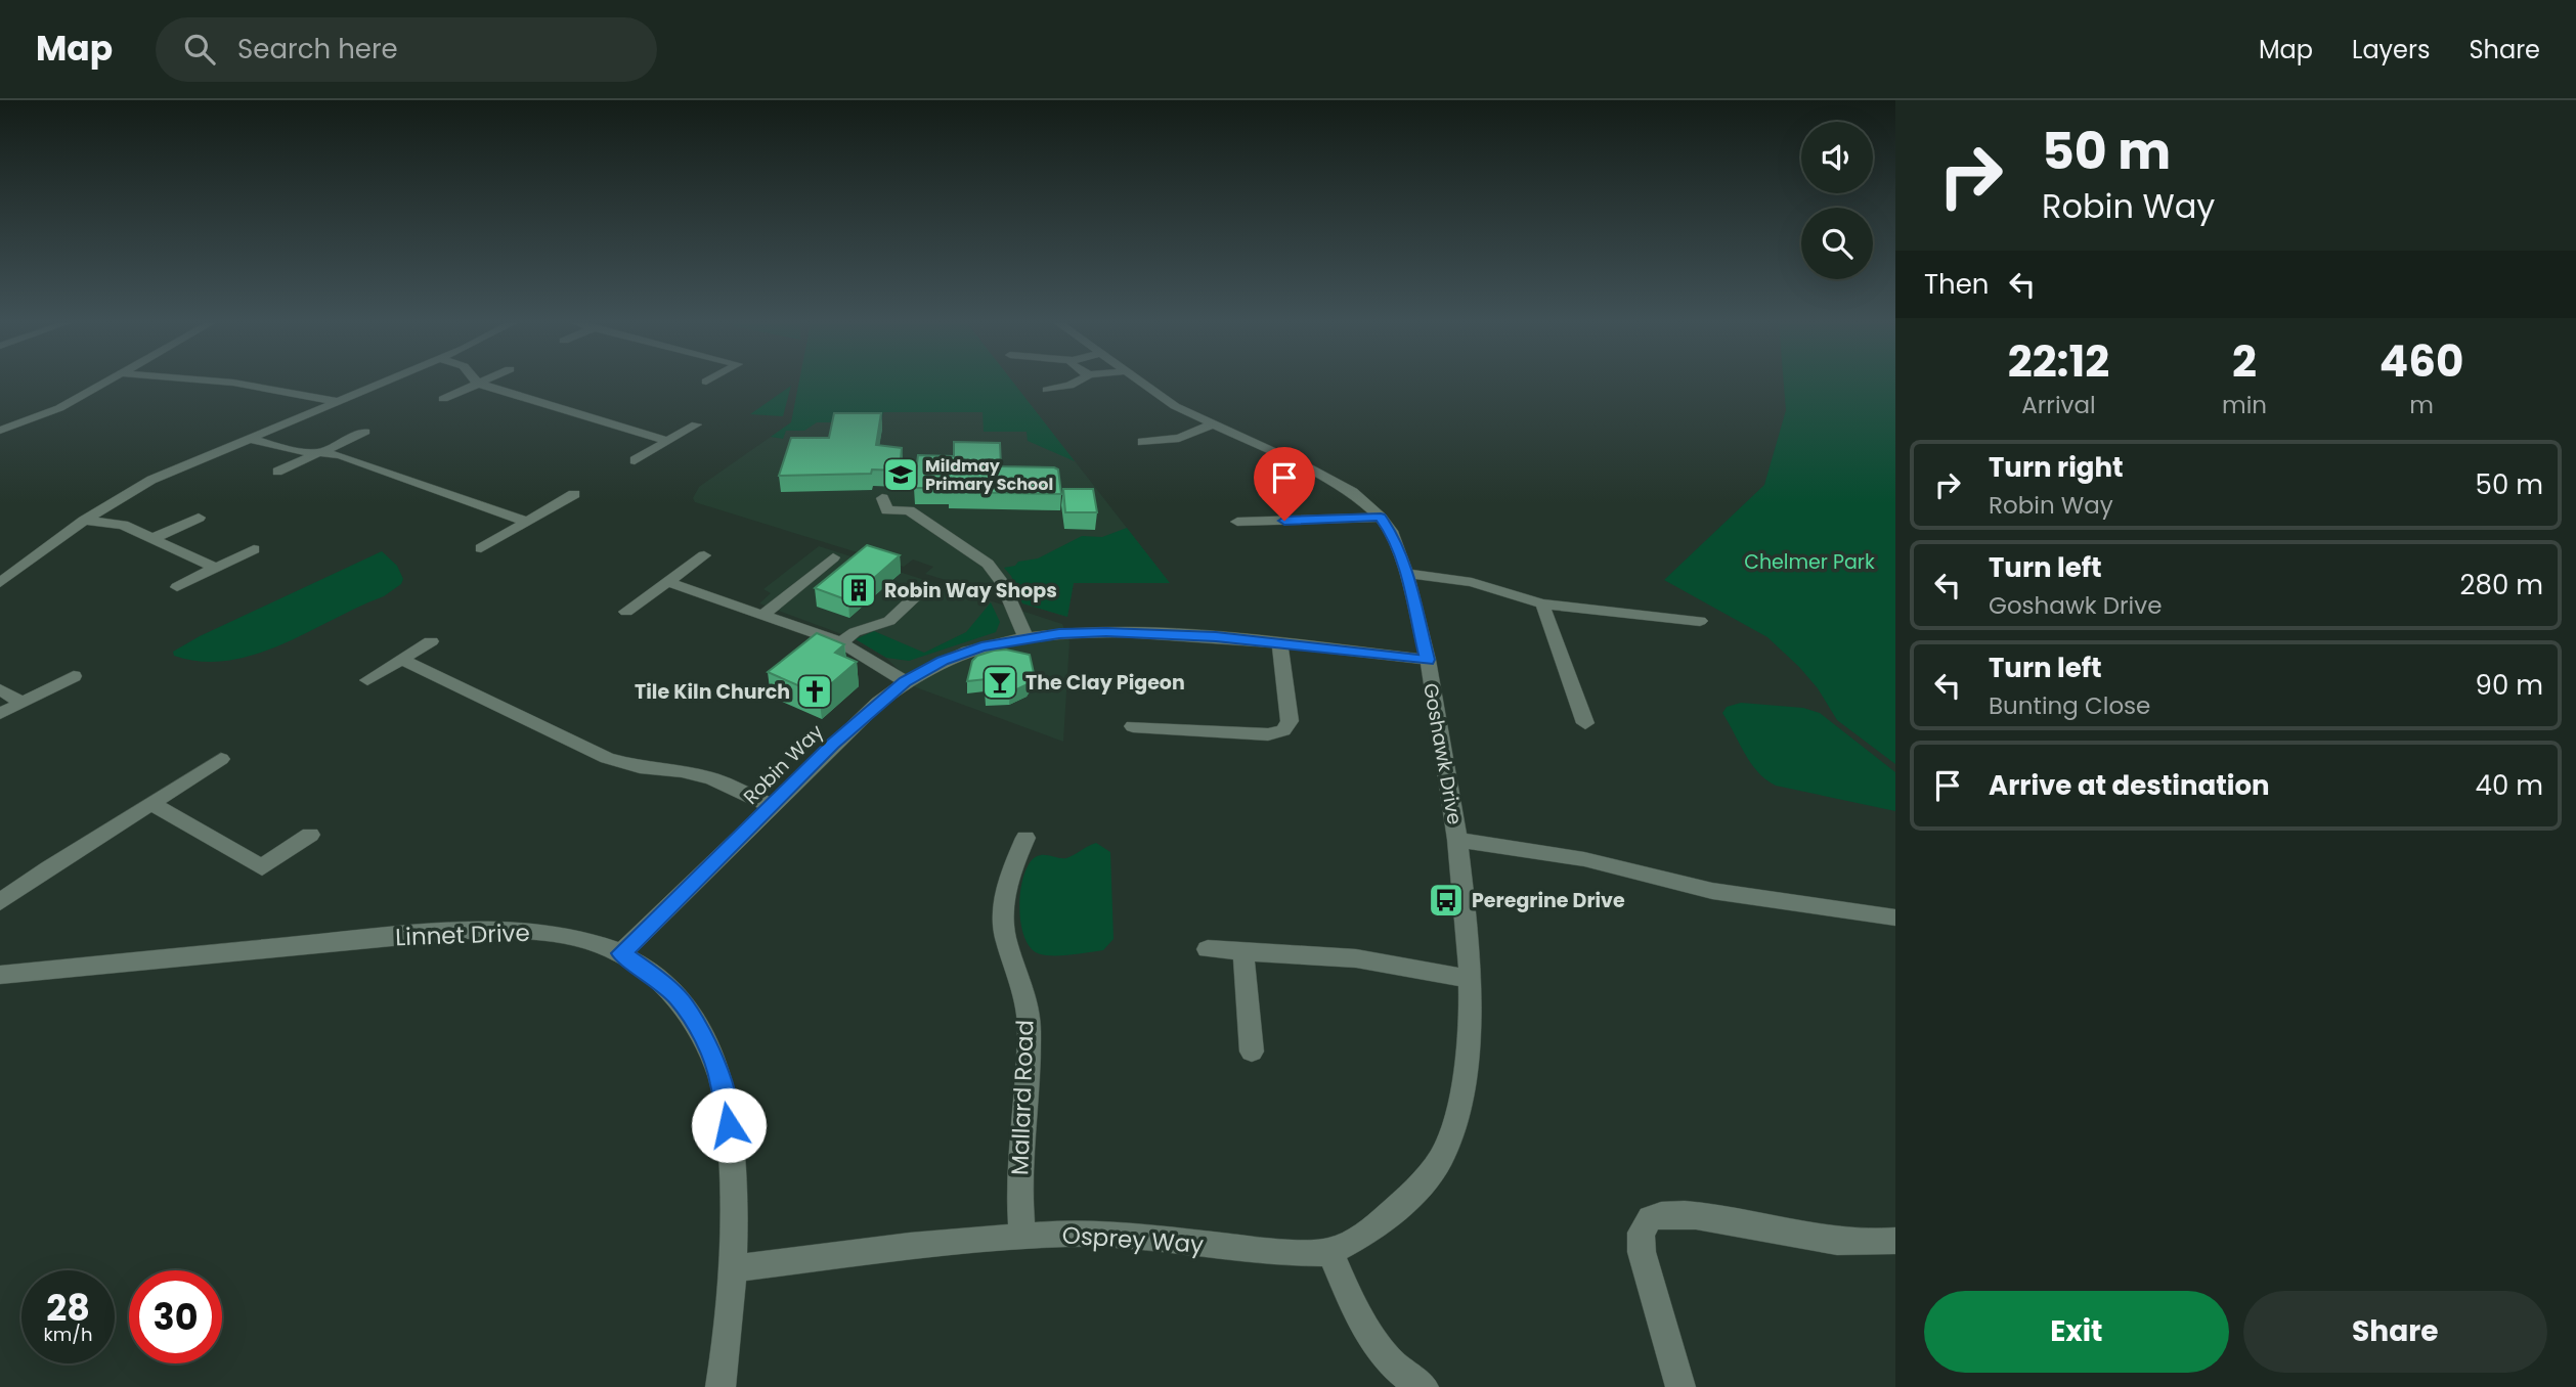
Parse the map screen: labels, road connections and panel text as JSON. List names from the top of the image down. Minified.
{"streets":{"street":["Goshawk Drive","Robin Way","Linnet Drive","Mallard Road","Osprey Way"]},"crossings":[["Goshawk Drive","Robin Way"],["Goshawk Drive","Osprey Way"],["Robin Way","Linnet Drive"],["Linnet Drive","Osprey Way"],["Mallard Road","Osprey Way"]],"parks":["Chelmer Park"],"places":{"school or university":["Mildmay Primary School"],"building":["Robin Way Shops"],"bar":["The Clay Pigeon"],"church":["Tile Kiln Church"],"bus stop":["Peregrine Drive"]},"page":{"header":"Map","search":"Search here","nav":["Map","Layers","Share"],"turn":["50 m","Robin Way"],"then":"Then","eta":["22:12","Arrival","2","min","460","m"],"list":[{"name":"Turn right","note":"Robin Way","value":"50 m"},{"name":"Turn left","note":"Goshawk Drive","value":"280 m"},{"name":"Turn left","note":"Bunting Close","value":"90 m"},{"name":"Arrive at destination","value":"40 m"}],"speed":"28 km/h","limit":"30","buttons":["Exit","Share"]}}
